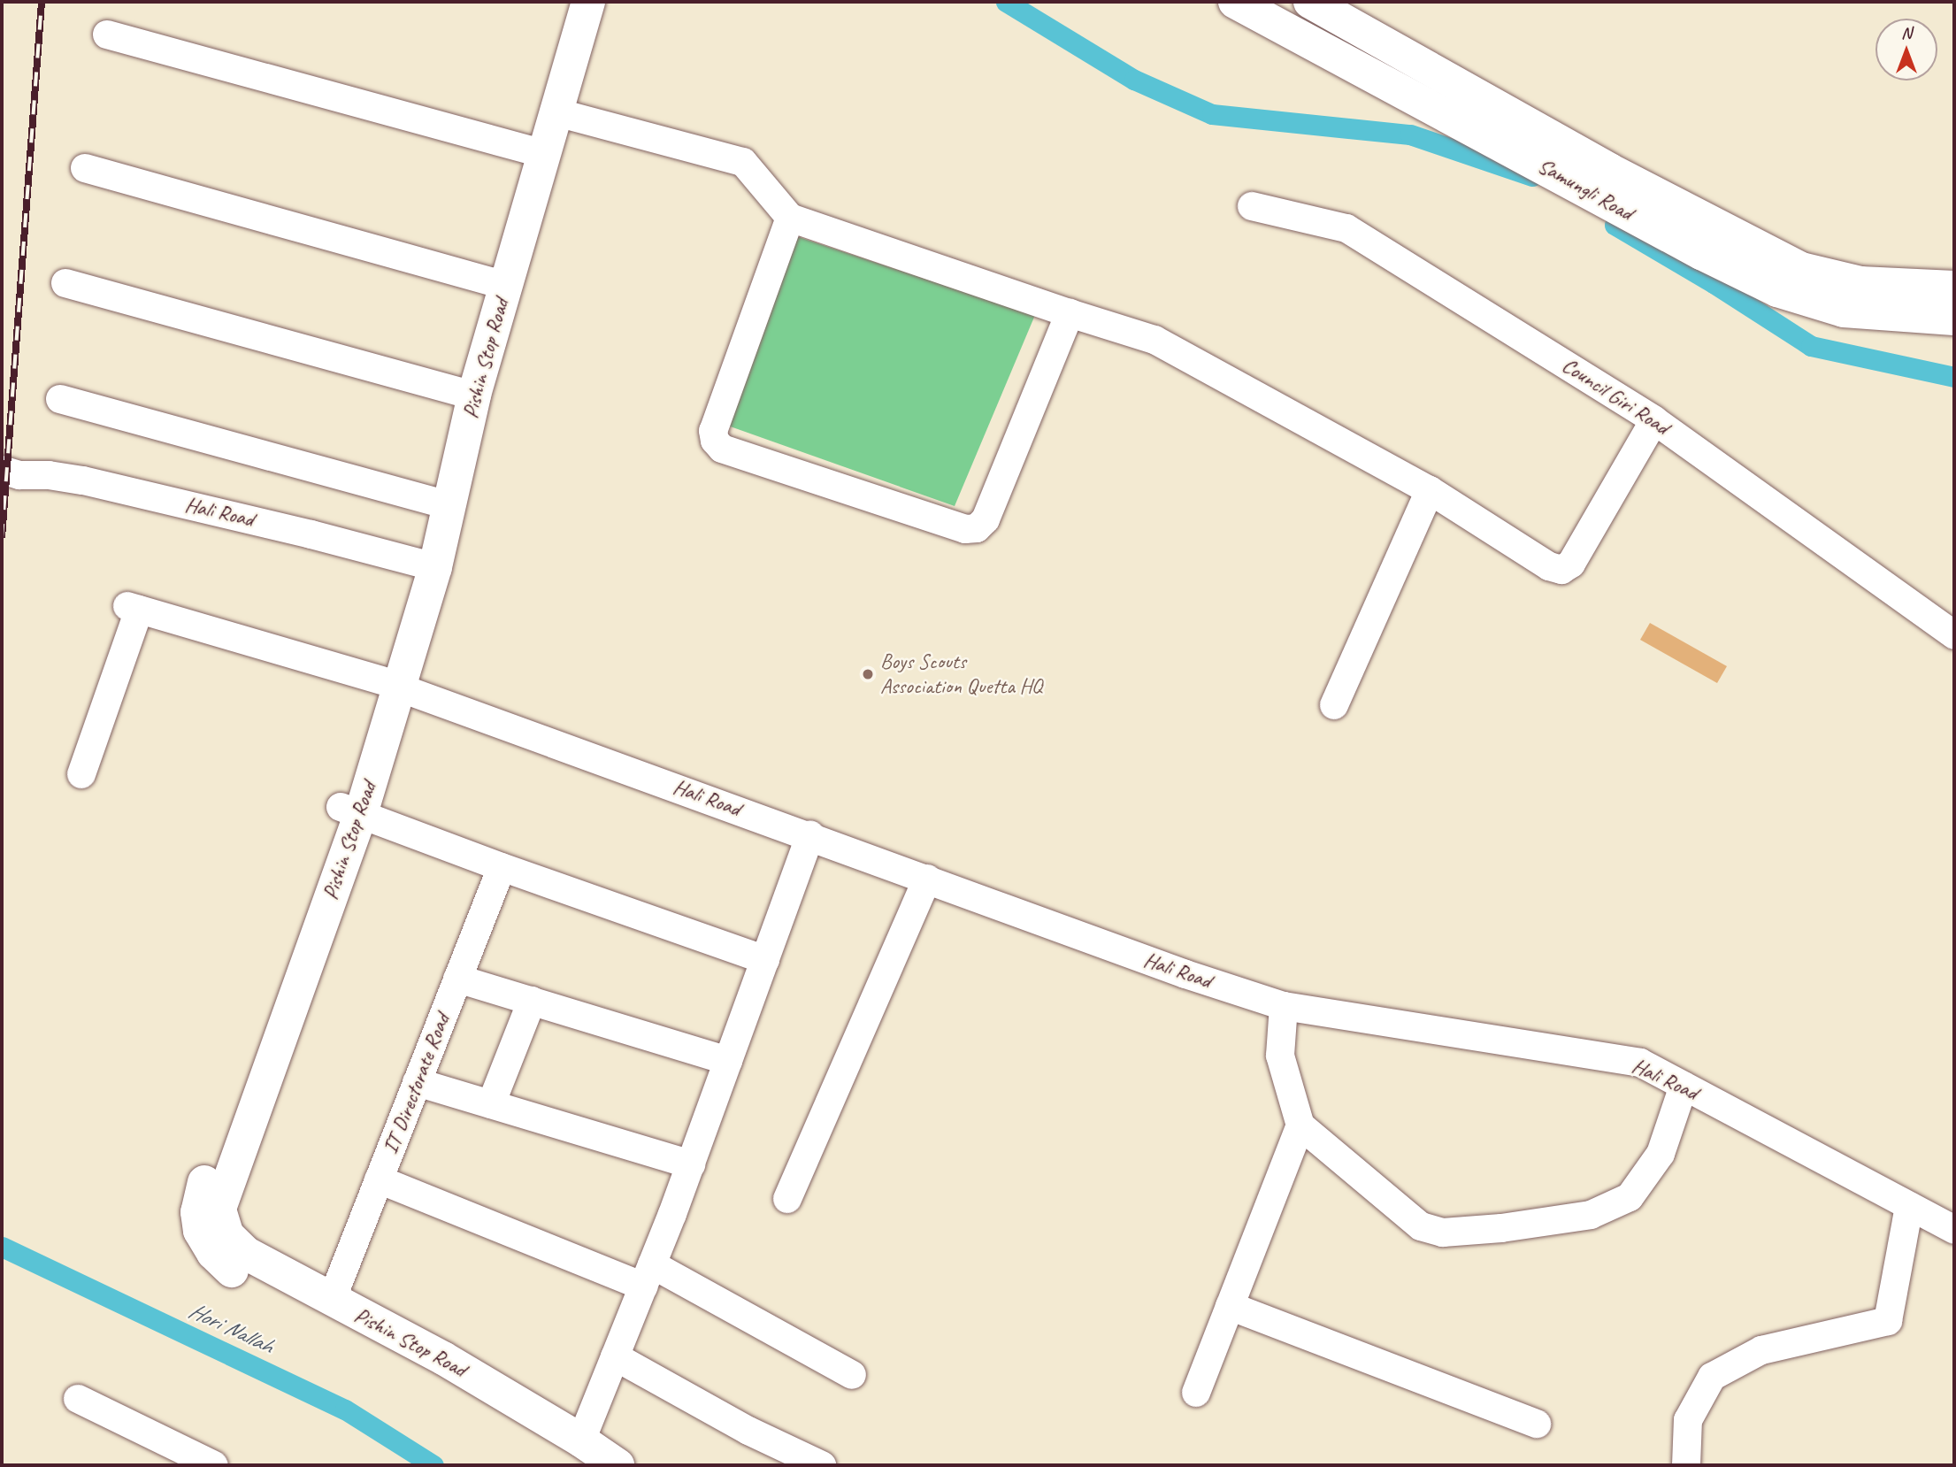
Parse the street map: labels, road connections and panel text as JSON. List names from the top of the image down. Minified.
{"streets":{"main road":["Samungli Road","Pishin Stop Road"],"street":["Council Giri Road","Hali Road","IT Directorate Road"]},"crossings":[["Pishin Stop Road","Hali Road"],["Pishin Stop Road","IT Directorate Road"]],"water":["Hori Nallah"],"places":["Boys Scouts Association Quetta HQ"],"north":"top"}
